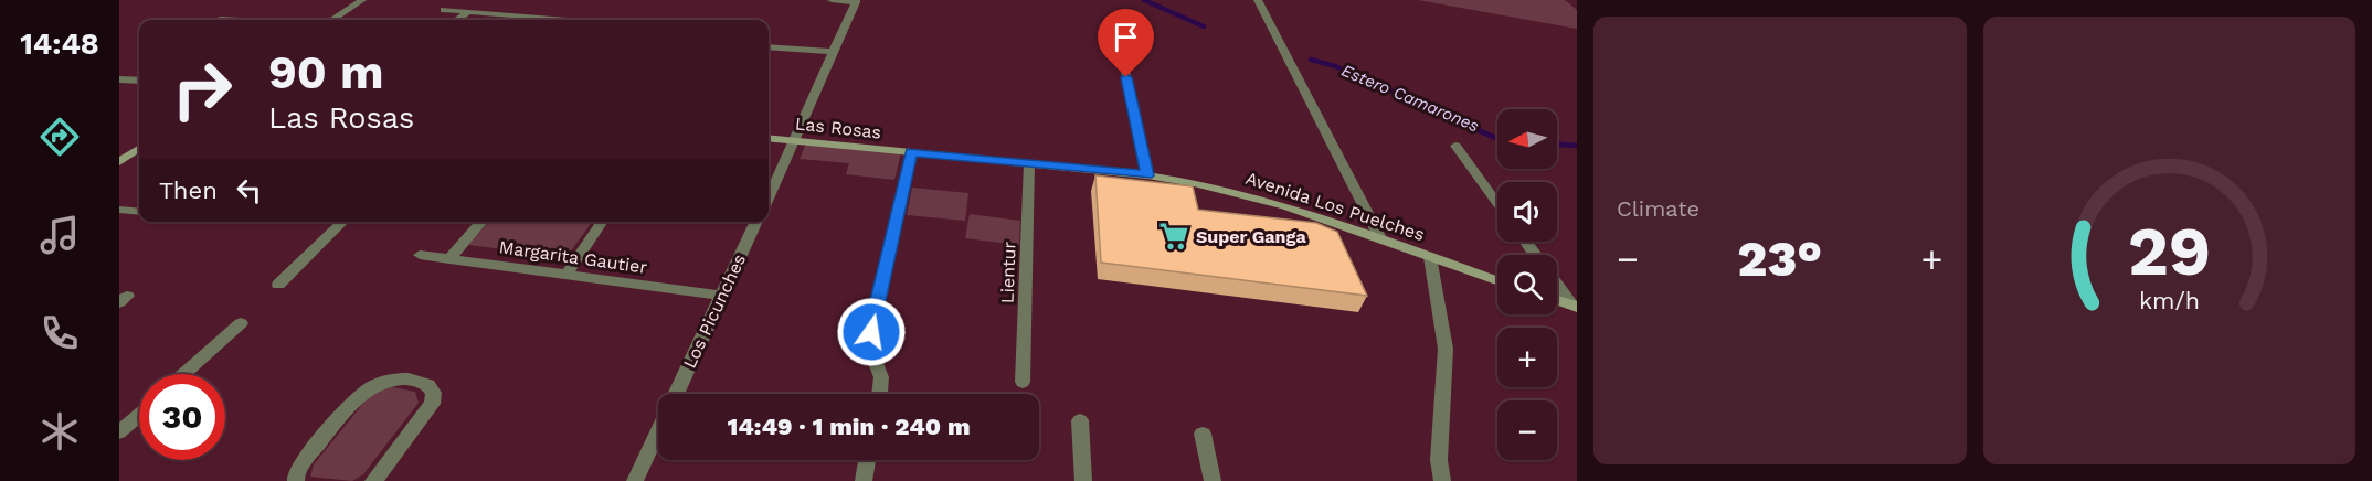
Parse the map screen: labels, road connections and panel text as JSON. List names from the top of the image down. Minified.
{"streets":{"main road":["Las Rosas","Avenida Los Puelches"],"street":["Margarita Gautier","Lientur","Los Picunches"]},"crossings":[["Las Rosas","Avenida Los Puelches"],["Las Rosas","Lientur"],["Margarita Gautier","Los Picunches"]],"water":["Estero Camarones"],"places":{"supermarket":["Super Ganga"]},"north":"left","page":{"tabs":"14:48","tile":"Climate","turn":["90 m","Las Rosas"],"map_buttons":["+","−"],"then":"Then","heat":["−","23°","+"],"limit":"30","trip":"14:49 · 1 min · 240 m","gauge":["29","km/h"]}}
